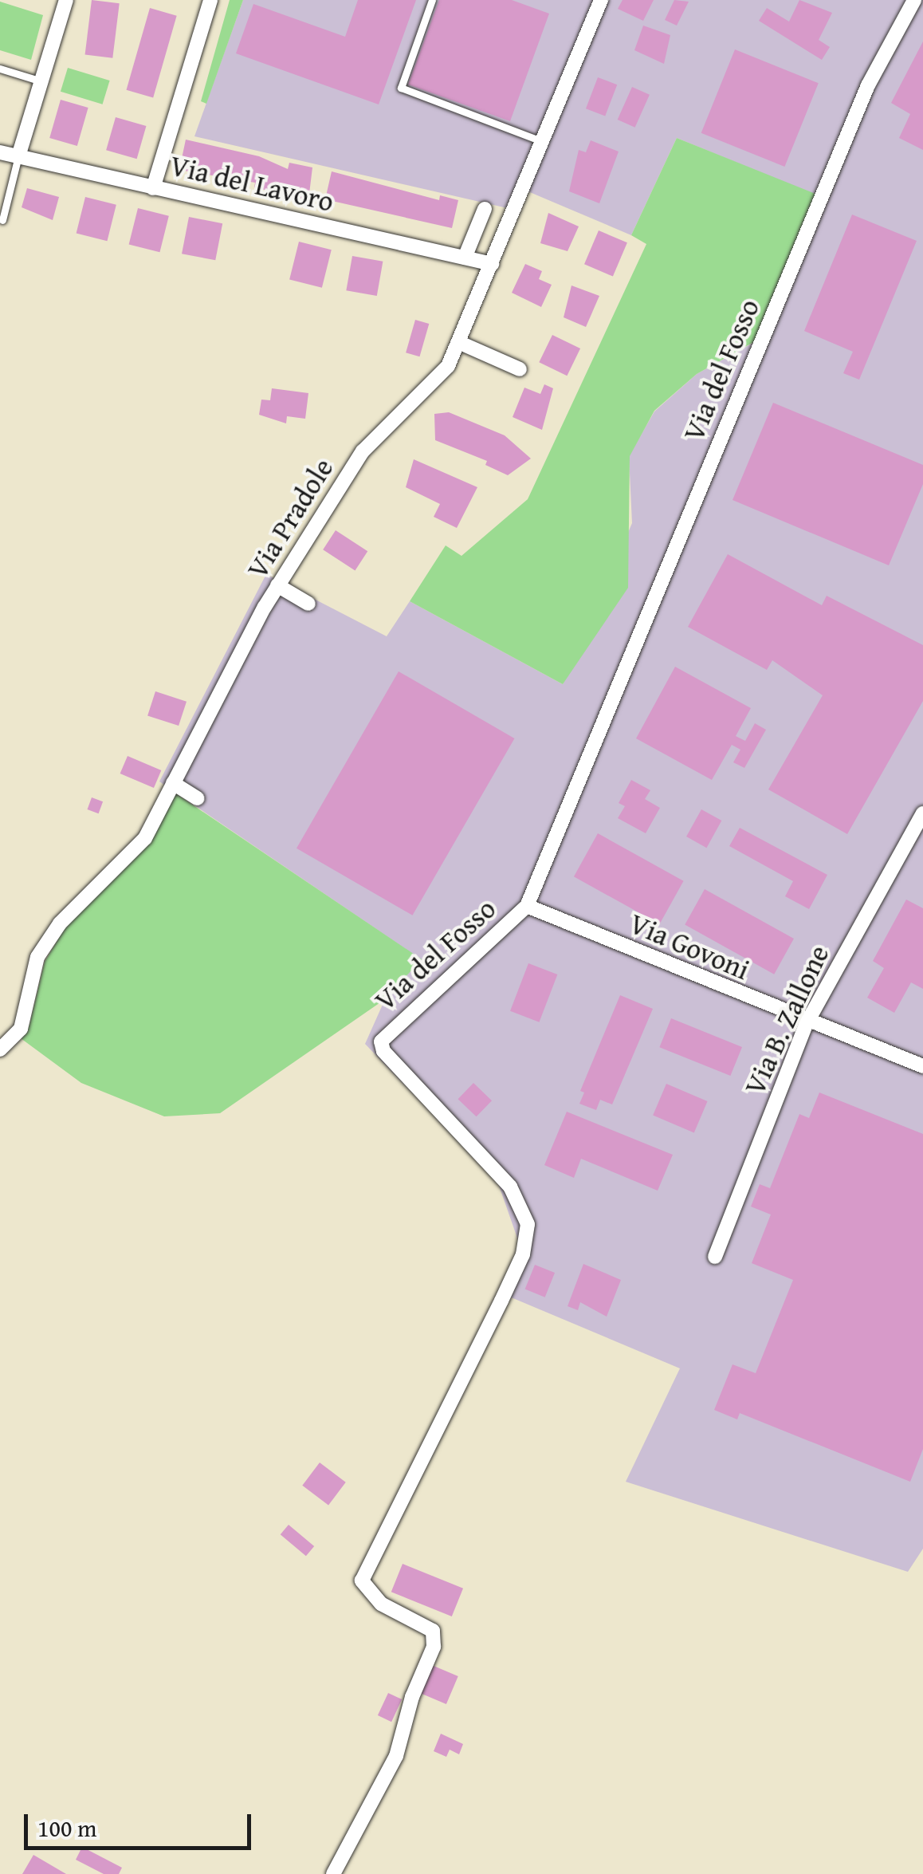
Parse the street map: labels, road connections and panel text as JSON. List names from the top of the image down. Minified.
{"streets":{"street":["Via del Lavoro","Via del Fosso","Via Pradole","Via Govoni","Via B. Zallone"]},"crossings":[["Via del Lavoro","Via Pradole"],["Via del Fosso","Via Govoni"],["Via Govoni","Via B. Zallone"]],"scale_bar":"100 m"}
